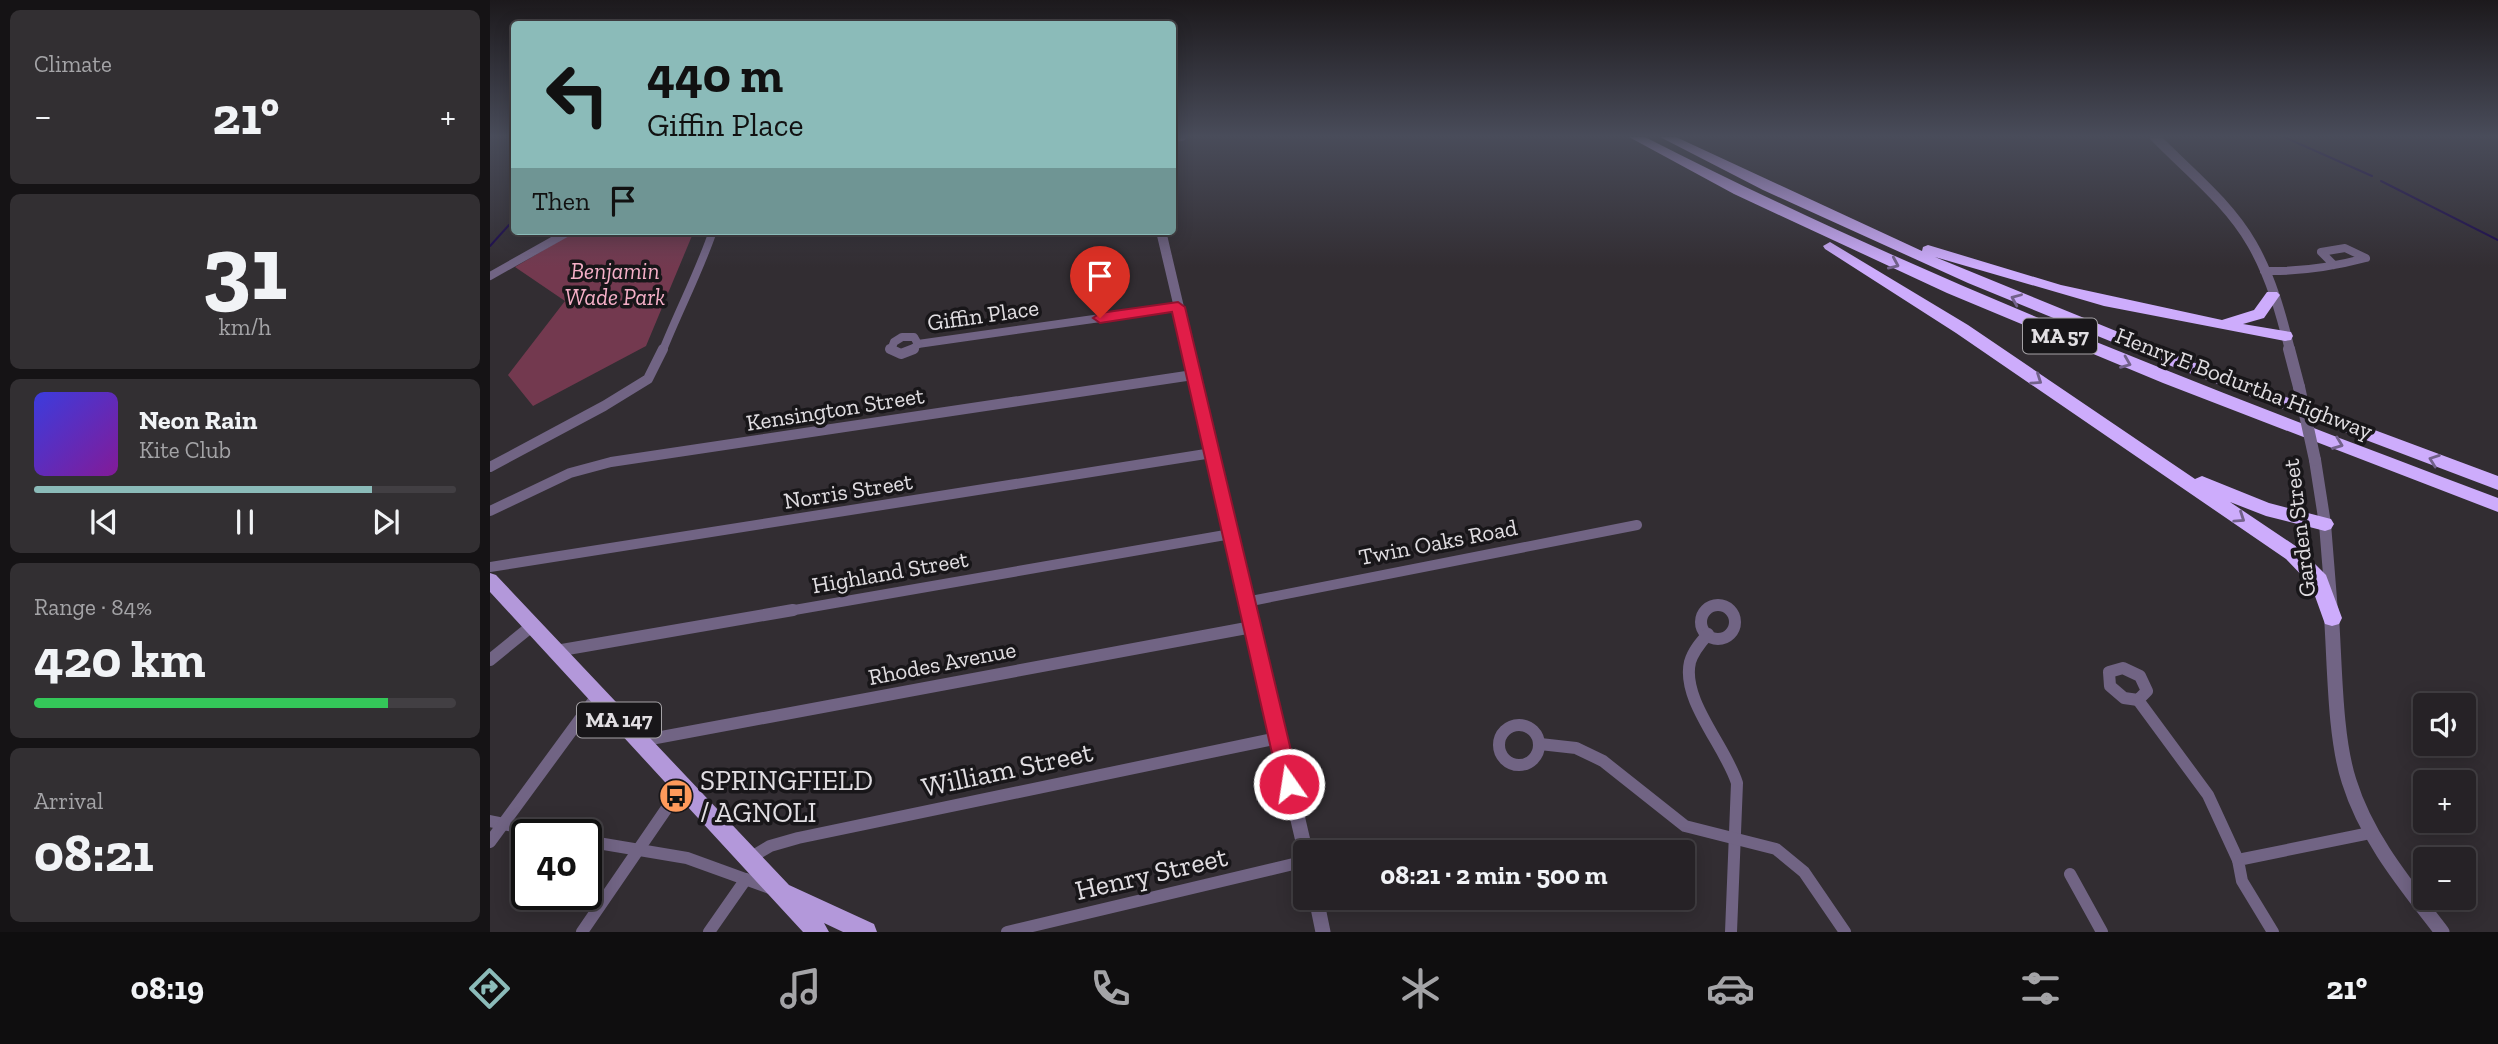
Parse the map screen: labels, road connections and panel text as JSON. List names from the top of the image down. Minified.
{"streets":{"highway":["MA 57","Henry E Bodurtha Highway"],"main road":["MA 147"],"street":["Giffin Place","Kensington Street","Norris Street","Garden Street","Twin Oaks Road","Highland Street","Rhodes Avenue","William Street","Henry Street"]},"crossings":[["Highland Street","MA 147"],["Rhodes Avenue","MA 147"],["MA 147","William Street"]],"parks":["Benjamin Wade Park"],"places":{"bus stop":["SPRINGFIELD / AGNOLI"]},"page":{"tile":["Climate",["31","km/h"],["Range · 84%","420 km"],["Arrival","08:21"]],"turn":["440 m","Giffin Place"],"heat":["−","21°","+"],"then":"Then","song":["Neon Rain","Kite Club"],"map_buttons":["+","−"],"limit":"40","trip":"08:21 · 2 min · 500 m","tabs":["08:19","21°"]}}
